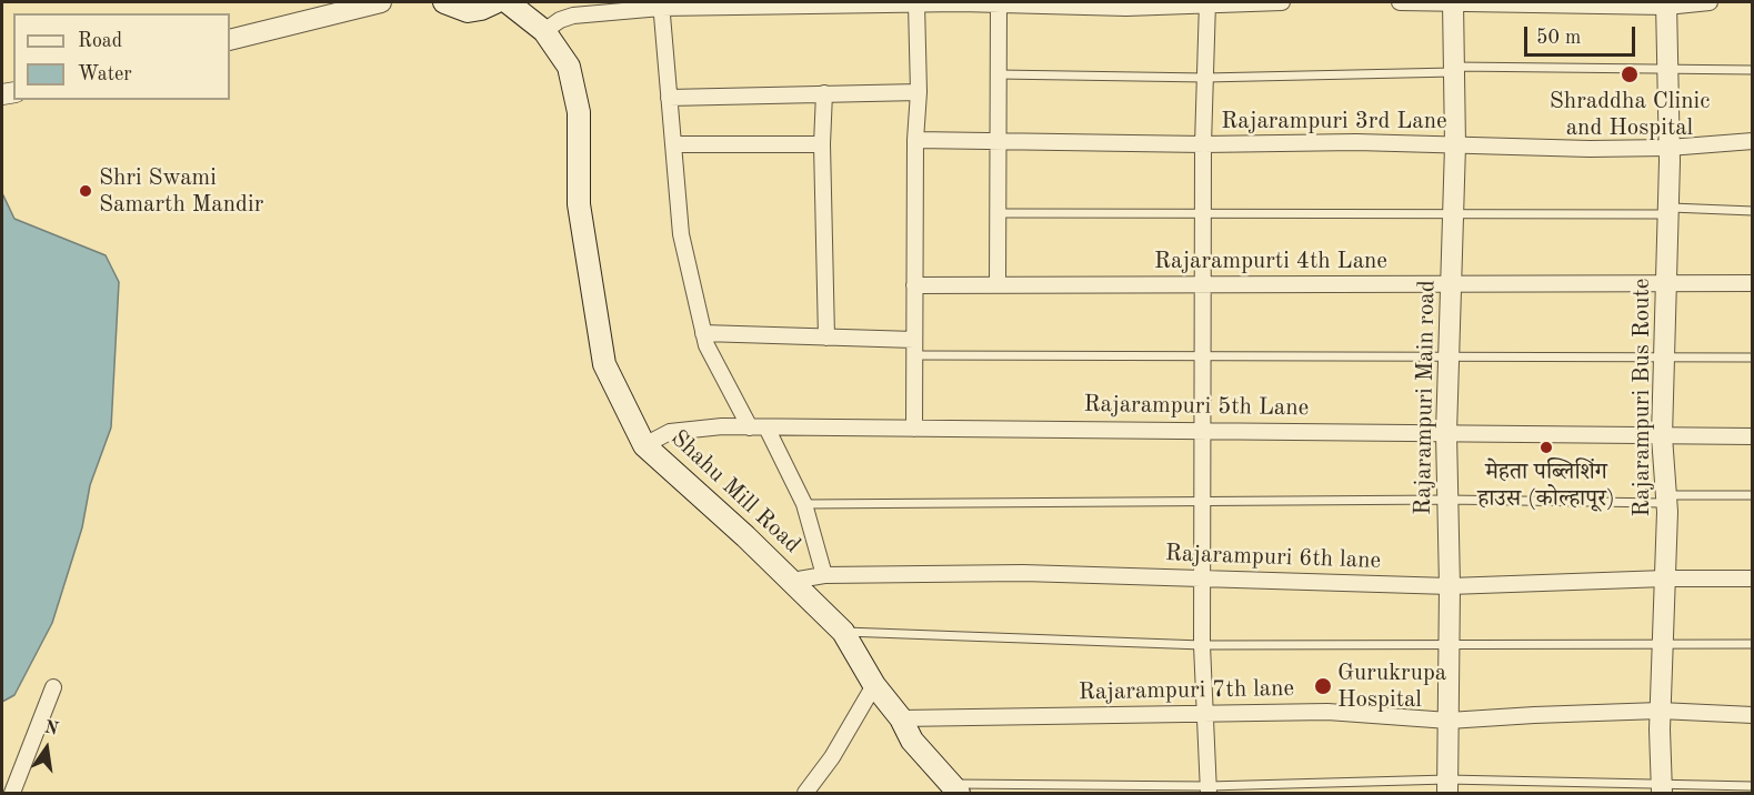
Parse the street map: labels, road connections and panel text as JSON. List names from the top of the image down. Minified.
{"streets":{"main road":["Shahu Mill Road"],"street":["Rajarampuri 3rd Lane","Rajarampurti 4th Lane","Rajarampuri Main road","Rajarampuri Bus Route","Rajarampuri 5th Lane","Rajarampuri 6th lane","Rajarampuri 7th lane"]},"crossings":[["Rajarampuri 3rd Lane","Rajarampuri Main road"],["Rajarampuri 3rd Lane","Rajarampuri Bus Route"],["Rajarampurti 4th Lane","Rajarampuri Main road"],["Rajarampurti 4th Lane","Rajarampuri Bus Route"],["Rajarampuri Main road","Rajarampuri 5th Lane"],["Rajarampuri Main road","Rajarampuri 6th lane"],["Rajarampuri Main road","Rajarampuri 7th lane"],["Rajarampuri Bus Route","Rajarampuri 5th Lane"],["Rajarampuri Bus Route","Rajarampuri 6th lane"],["Rajarampuri Bus Route","Rajarampuri 7th lane"],["Rajarampuri 5th Lane","Shahu Mill Road"],["Shahu Mill Road","Rajarampuri 6th lane"],["Shahu Mill Road","Rajarampuri 7th lane"]],"places":["Shraddha Clinic and Hospital","Shri Swami Samarth Mandir","मेहता पब्लिशिंग हाउस (कोल्हापूर)","Gurukrupa Hospital"],"legend":["Road","Water"],"scale_bar":"50 m","north":"top"}
